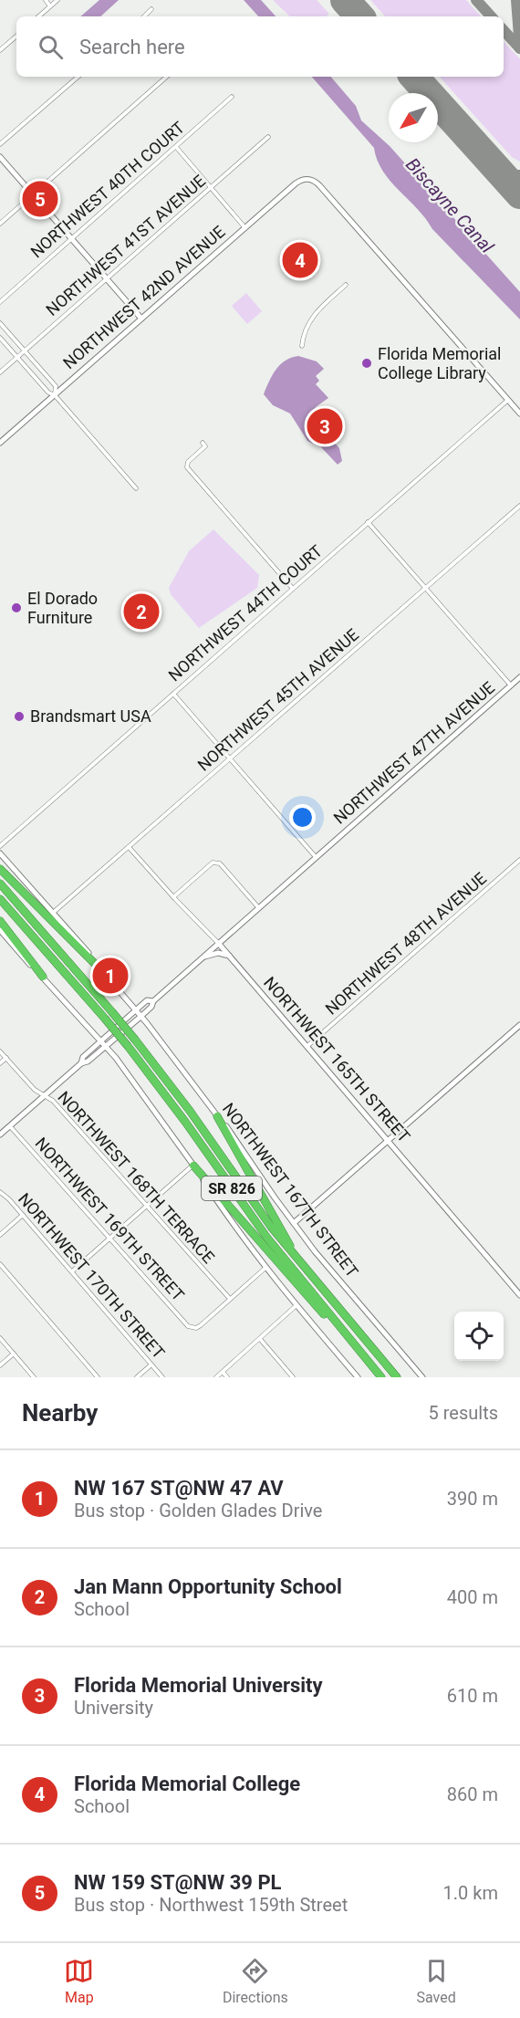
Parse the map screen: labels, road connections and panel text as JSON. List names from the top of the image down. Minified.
{"streets":{"highway":["SR 826"],"street":["NORTHWEST 40TH COURT","NORTHWEST 41ST AVENUE","NORTHWEST 42ND AVENUE","NORTHWEST 44TH COURT","NORTHWEST 45TH AVENUE","NORTHWEST 47TH AVENUE","NORTHWEST 48TH AVENUE","NORTHWEST 165TH STREET","NORTHWEST 168TH TERRACE","NORTHWEST 167TH STREET","NORTHWEST 169TH STREET","NORTHWEST 170TH STREET"]},"crossings":[["NORTHWEST 42ND AVENUE","NORTHWEST 44TH COURT"],["NORTHWEST 45TH AVENUE","NORTHWEST 165TH STREET"],["NORTHWEST 47TH AVENUE","NORTHWEST 165TH STREET"],["NORTHWEST 47TH AVENUE","NORTHWEST 168TH TERRACE"],["NORTHWEST 47TH AVENUE","NORTHWEST 167TH STREET"],["NORTHWEST 47TH AVENUE","NORTHWEST 169TH STREET"],["NORTHWEST 48TH AVENUE","NORTHWEST 165TH STREET"],["NORTHWEST 168TH TERRACE","NORTHWEST 169TH STREET"]],"water":["Biscayne Canal"],"places":["Florida Memorial College Library","El Dorado Furniture","Brandsmart USA"],"north":"bottom left","page":{"search":"Search here","pins":["5","4","3","2","1"],"heading":["Nearby","5 results"],"list":[{"mark":"1","name":"NW 167 ST@NW 47 AV","note":"Bus stop · Golden Glades Drive","value":"390 m"},{"mark":"2","name":"Jan Mann Opportunity School","note":"School","value":"400 m"},{"mark":"3","name":"Florida Memorial University","note":"University","value":"610 m"},{"mark":"4","name":"Florida Memorial College","note":"School","value":"860 m"},{"mark":"5","name":"NW 159 ST@NW 39 PL","note":"Bus stop · Northwest 159th Street","value":"1.0 km"}],"nav":["Map","Directions","Saved"]}}
